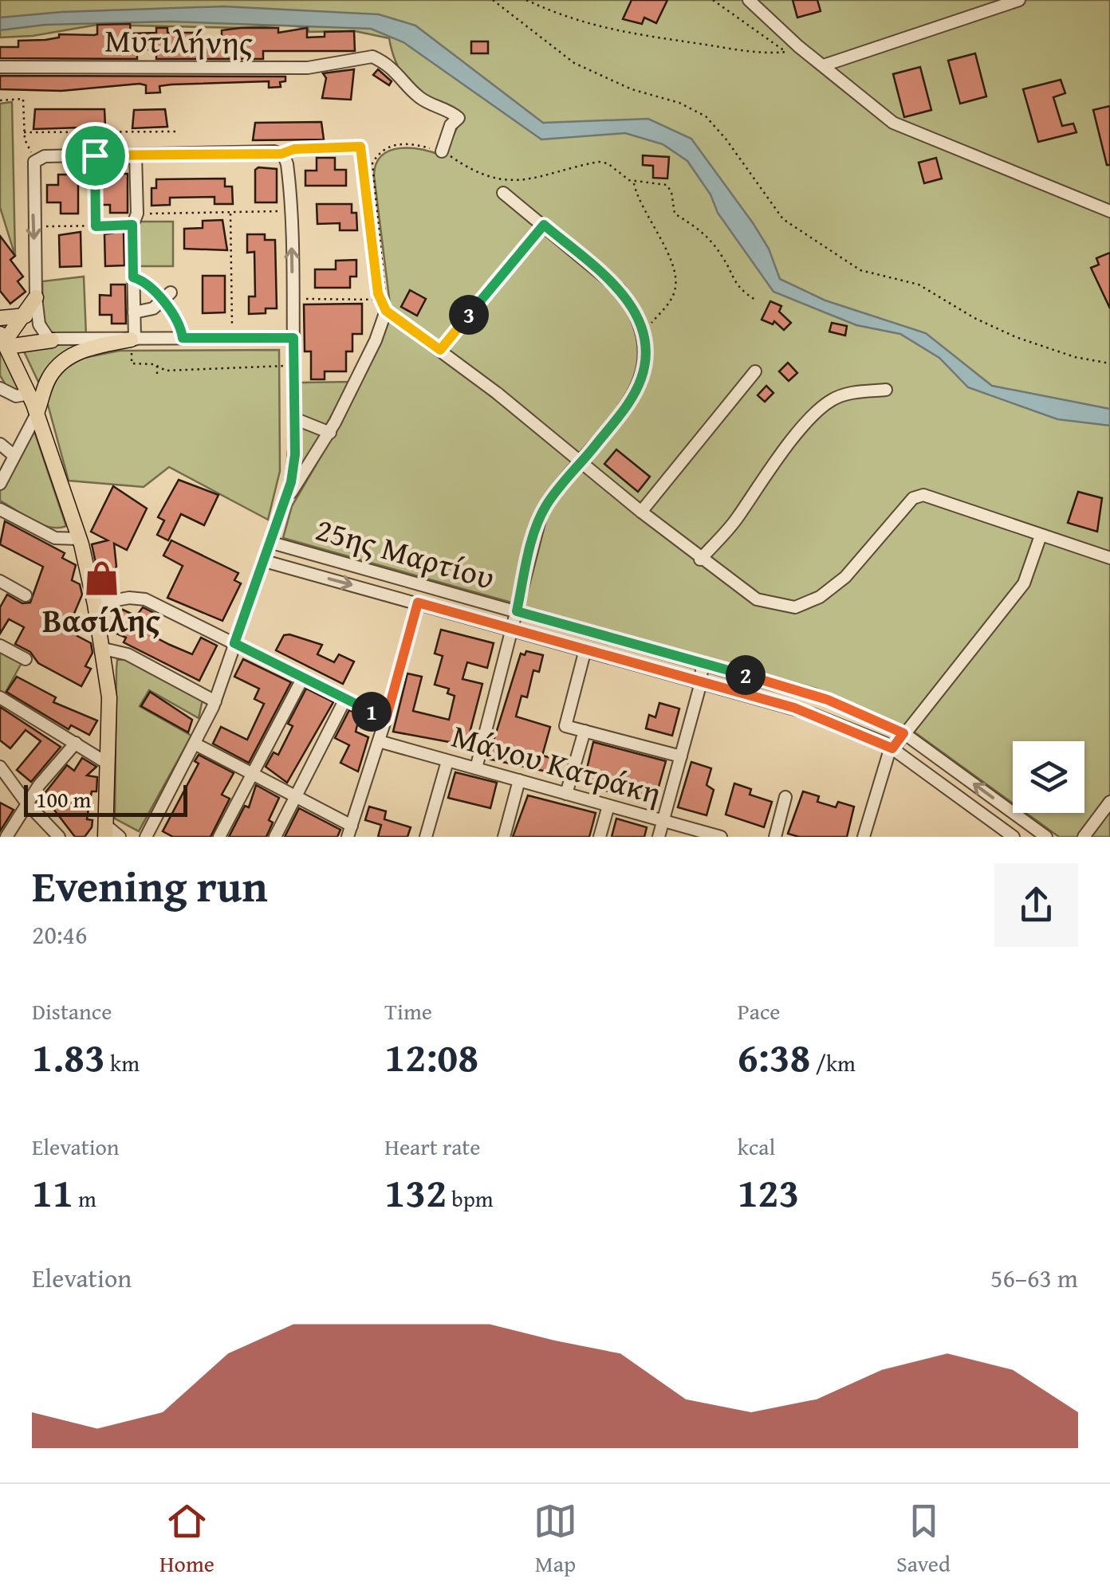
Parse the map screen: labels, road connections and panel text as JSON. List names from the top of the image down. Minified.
{"streets":{"street":["Μυτιλήνης","25ης Μαρτίου","Μάνου Κατράκη"]},"places":{"shop":["Βασίλης"]},"scale_bar":"100 m","page":{"pins":["3","2","1"],"scale":"100 m","heading":["Evening run","20:46"],"stats":[["Distance","1.83 km"],["Time","12:08"],["Pace","6:38 /km"],["Elevation","11 m"],["Heart rate","132 bpm"],["kcal","123"]],"chart":["Elevation","56–63 m"],"tabs":["Home","Map","Saved"]}}
